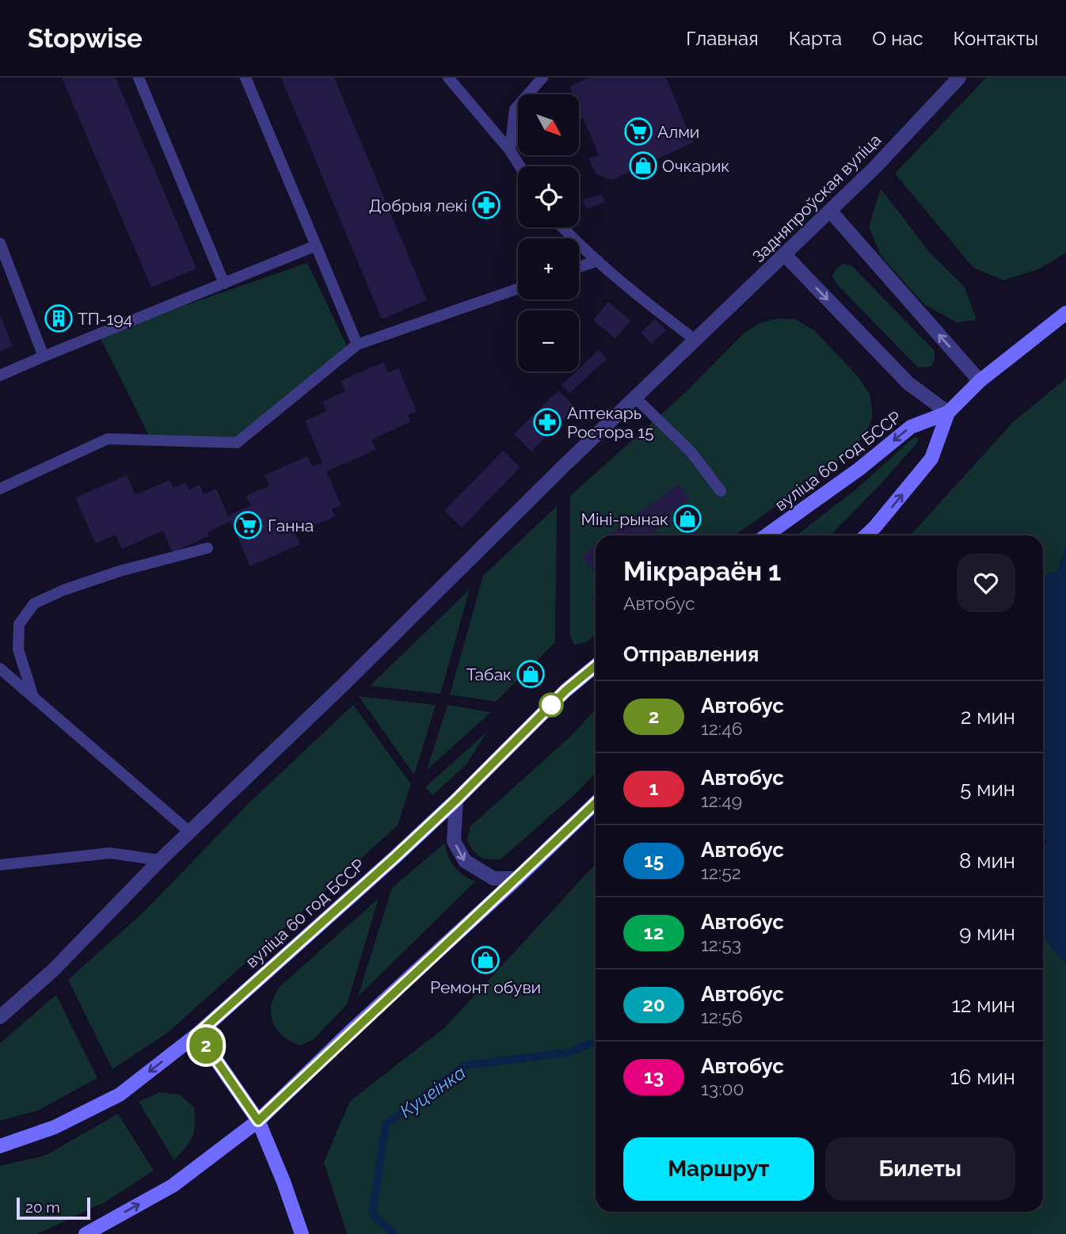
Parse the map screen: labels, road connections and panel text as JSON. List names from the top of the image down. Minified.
{"streets":{"main road":["вуліца 60 год БССР"],"street":["Задняпроўская вуліца"]},"water":["Куцеінка"],"places":{"supermarket":["Алми","Ганна"],"shop":["Очкарик","Міні-рынак","Табак","Ремонт обуви"],"pharmacy":["Добрыя лекі","Аптекарь Ростора 15"],"building":["ТП-194"]},"lines":["bus line 2"],"scale_bar":"20 m","north":"bottom right","page":{"header":"Stopwise","nav":["Главная","Карта","О нас","Контакты"],"on_map":"2","map_buttons":["+","−"],"heading":[["Мікрараён 1","Автобус"],"Отправления"],"list":[{"mark":"2","name":"Автобус","note":"12:46","value":"2 мин"},{"mark":"1","name":"Автобус","note":"12:49","value":"5 мин"},{"mark":"15","name":"Автобус","note":"12:52","value":"8 мин"},{"mark":"12","name":"Автобус","note":"12:53","value":"9 мин"},{"mark":"20","name":"Автобус","note":"12:56","value":"12 мин"},{"mark":"13","name":"Автобус","note":"13:00","value":"16 мин"}],"buttons":["Маршрут","Билеты"],"scale":"20 m"}}
